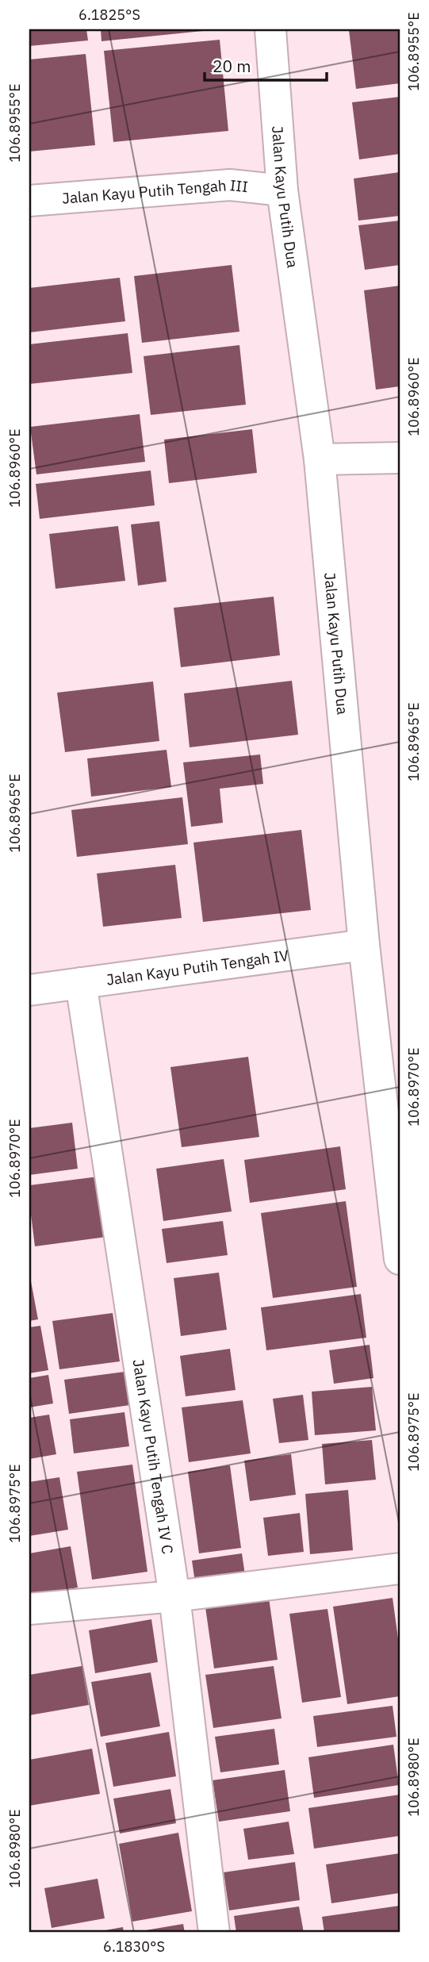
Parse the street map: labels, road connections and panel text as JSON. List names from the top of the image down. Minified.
{"streets":{"street":["Jalan Kayu Putih Tengah III","Jalan Kayu Putih Dua","Jalan Kayu Putih Tengah IV","Jalan Kayu Putih Tengah IV C"]},"crossings":[["Jalan Kayu Putih Tengah III","Jalan Kayu Putih Dua"],["Jalan Kayu Putih Dua","Jalan Kayu Putih Tengah IV"],["Jalan Kayu Putih Tengah IV","Jalan Kayu Putih Tengah IV C"]],"scale_bar":"20 m","coordinates":["6.1825°S","106.8955°E","106.8960°E","106.8965°E","106.8970°E","106.8975°E","106.8980°E","6.1830°S"]}
